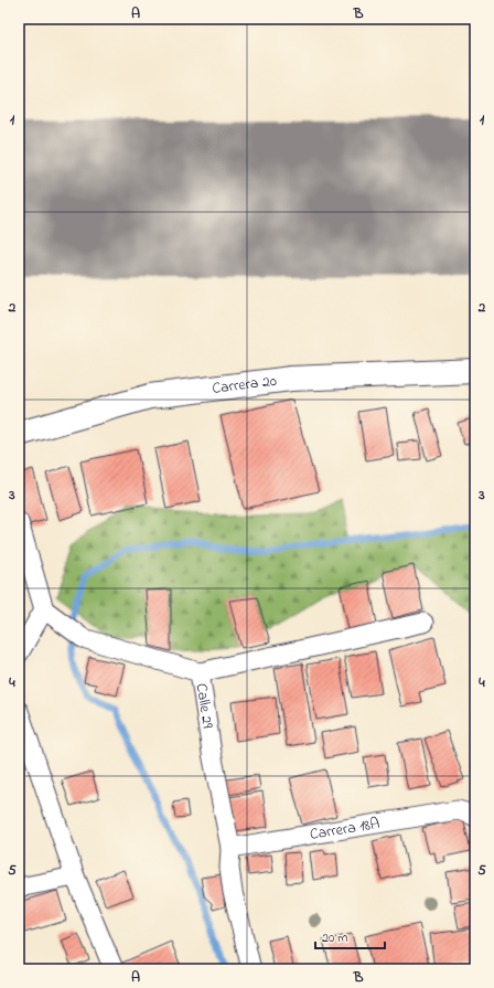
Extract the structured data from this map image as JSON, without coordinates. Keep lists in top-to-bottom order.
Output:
{
  "streets": {
    "main road": ["Carrera 20"],
    "street": ["Calle 29", "Carrera 18A"]
  },
  "crossings": [
    ["Calle 29", "Carrera 18A"]
  ],
  "scale_bar": "20 m",
  "grid": {
    "columns": ["A", "B"],
    "rows": [
      "1",
      "2",
      "3",
      "4",
      "5"
    ]
  }
}
